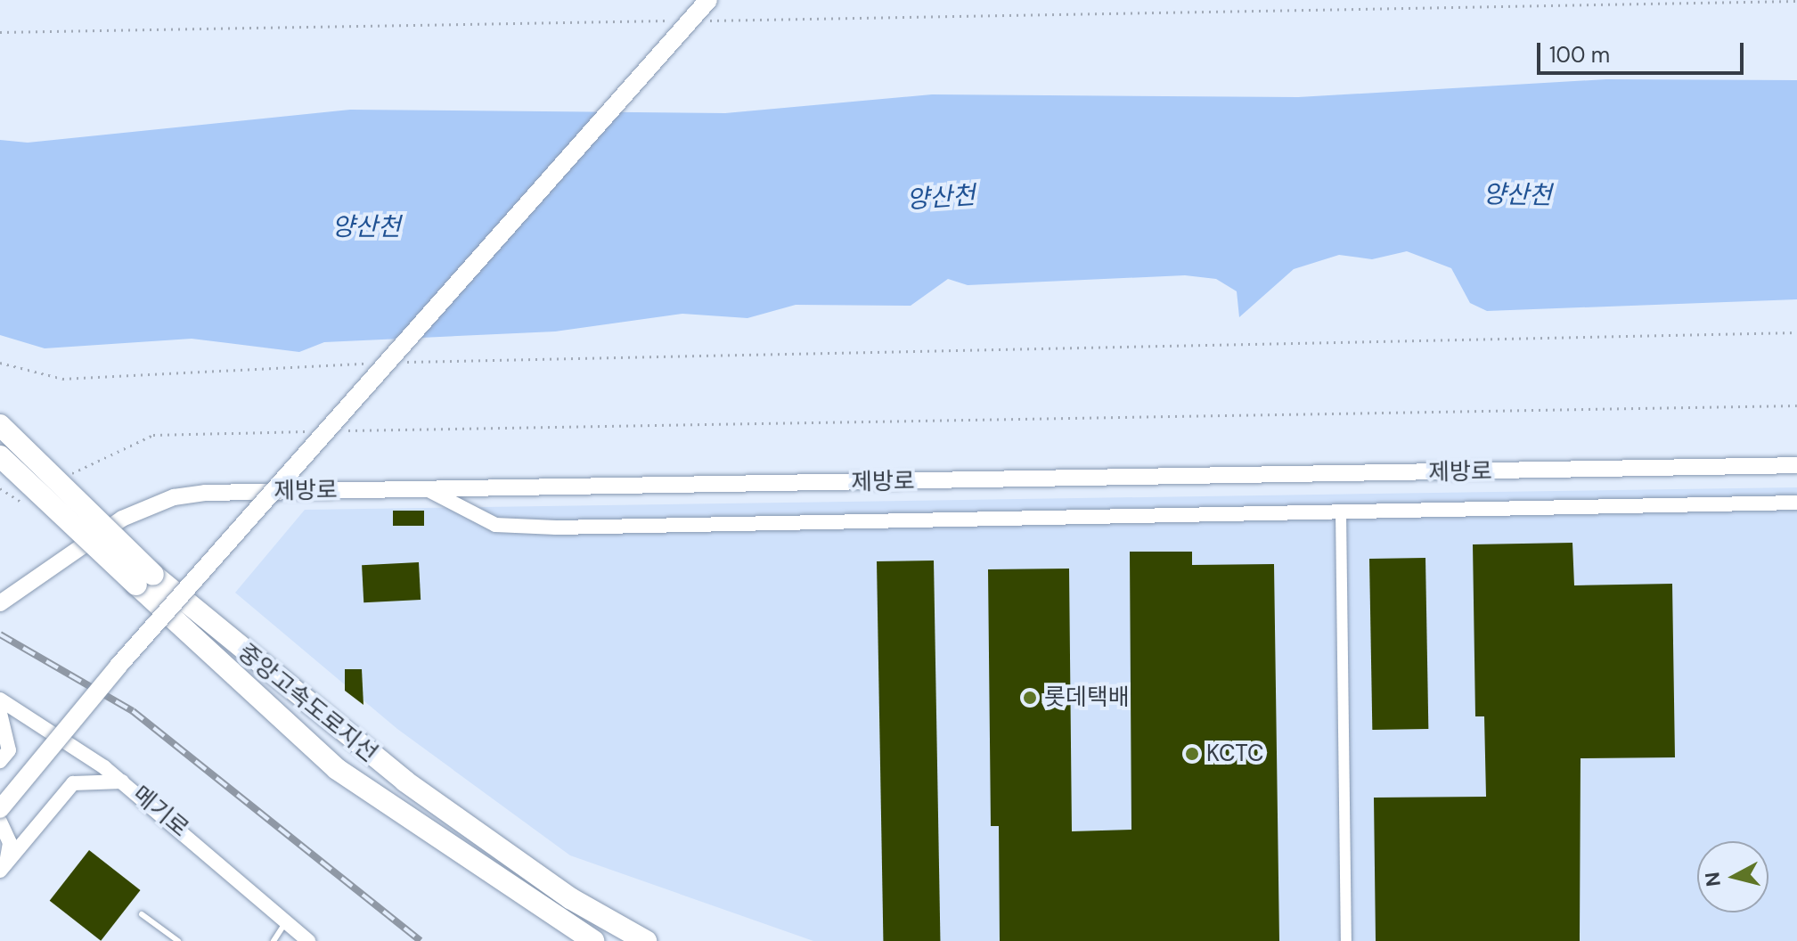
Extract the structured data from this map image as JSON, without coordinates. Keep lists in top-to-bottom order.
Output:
{
  "streets": {
    "highway": ["중앙고속도로지선"],
    "main road": ["제방로"],
    "street": ["메기로"]
  },
  "water": ["양산천"],
  "places": ["롯데택배", "KCTC"],
  "scale_bar": "100 m",
  "north": "left"
}
